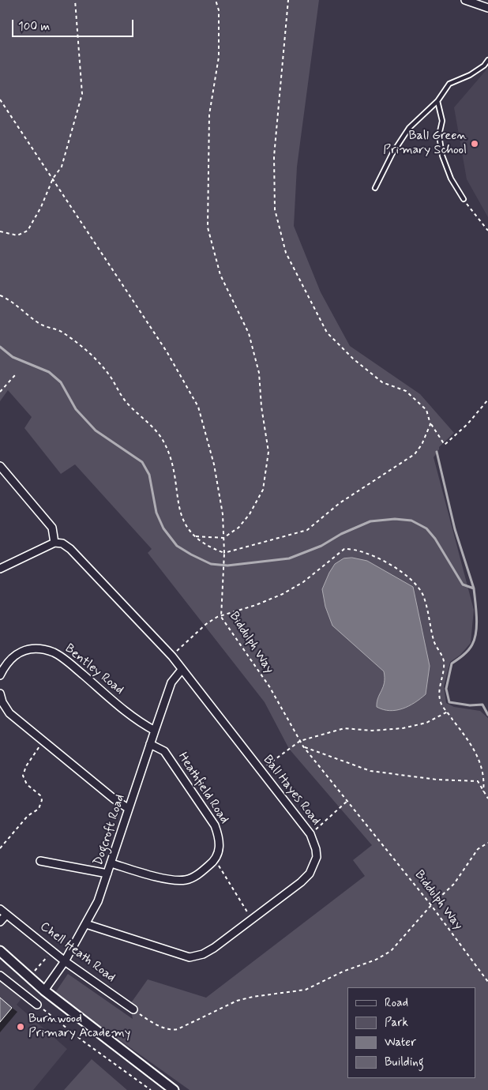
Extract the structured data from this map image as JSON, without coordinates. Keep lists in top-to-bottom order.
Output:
{
  "streets": {
    "street": [
      "Bentley Road",
      "Heathfield Road",
      "Ball Hayes Road",
      "Dogcroft Road",
      "Chell Heath Road"
    ],
    "path": ["Biddulph Way"]
  },
  "crossings": [
    ["Bentley Road", "Dogcroft Road"],
    ["Heathfield Road", "Dogcroft Road"],
    ["Ball Hayes Road", "Dogcroft Road"],
    ["Dogcroft Road", "Chell Heath Road"]
  ],
  "places": ["Ball Green Primary School", "Burnwood Primary Academy"],
  "legend": [
    "Road",
    "Park",
    "Water",
    "Building"
  ],
  "scale_bar": "100 m"
}
